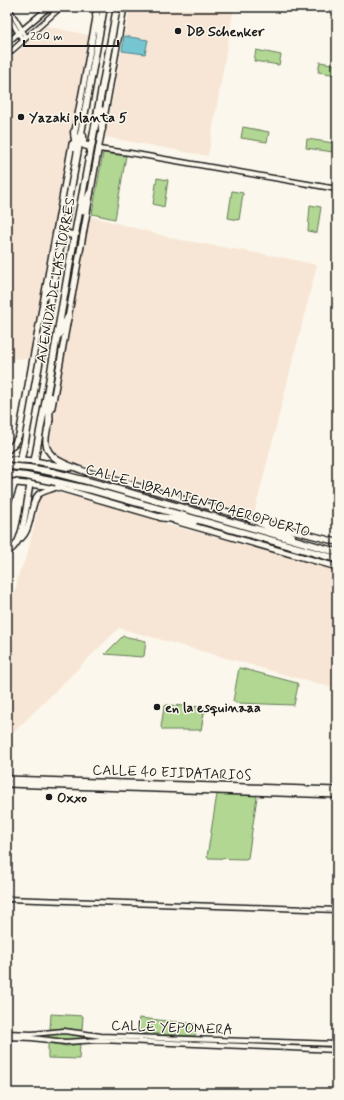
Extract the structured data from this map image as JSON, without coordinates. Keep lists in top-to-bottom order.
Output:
{
  "streets": {
    "highway": ["AVENIDA DE LAS TORRES", "CALLE LIBRAMIENTO AEROPUERTO"],
    "main road": ["CALLE 40 EJIDATARIOS"],
    "street": ["CALLE YEPOMERA"]
  },
  "places": [
    "DB Schenker",
    "Yazaki planta 5",
    "en la esquinaaa",
    "Oxxo"
  ],
  "scale_bar": "200 m"
}
